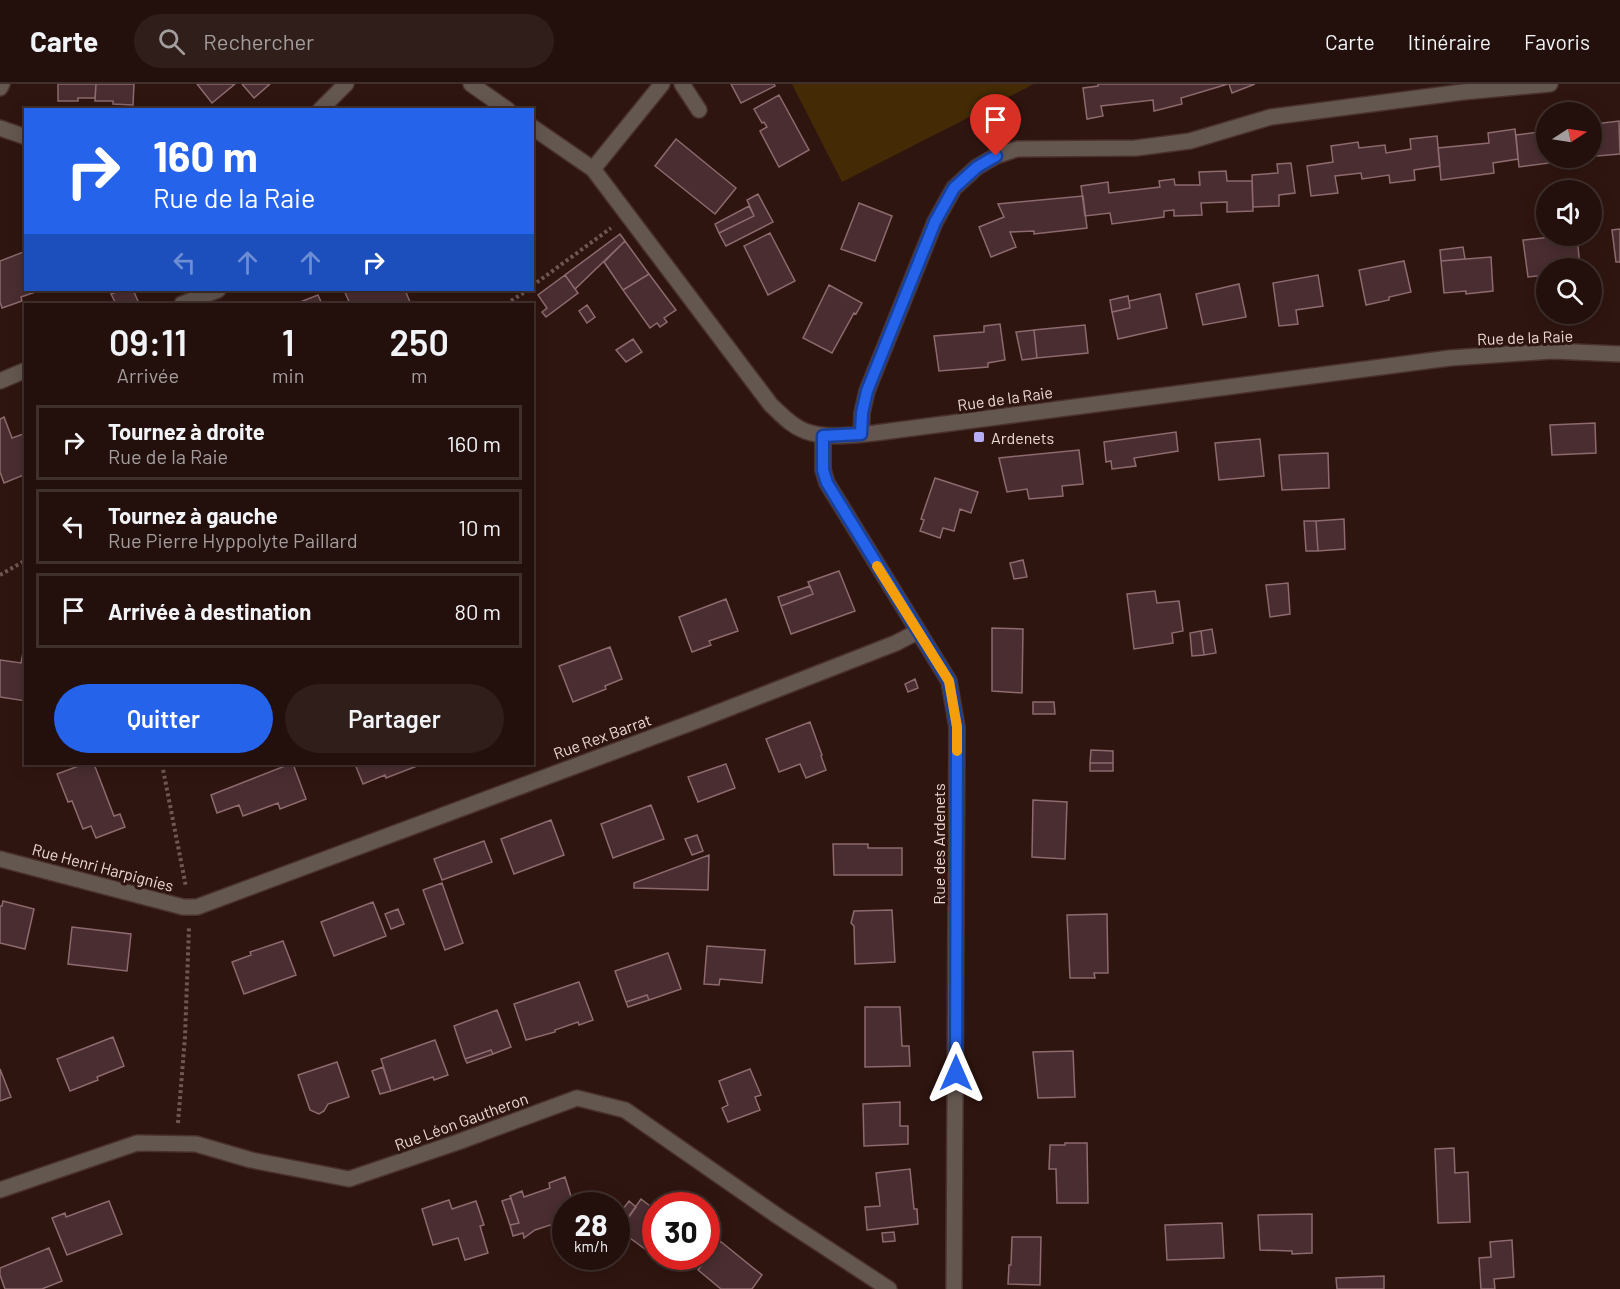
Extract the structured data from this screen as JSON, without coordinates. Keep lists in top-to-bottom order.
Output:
{
  "streets": {
    "street": [
      "Rue de la Raie",
      "Rue Rex Barrat",
      "Rue des Ardenets",
      "Rue Henri Harpignies",
      "Rue Léon Gautheron"
    ]
  },
  "crossings": [
    ["Rue de la Raie", "Rue des Ardenets"],
    ["Rue Rex Barrat", "Rue des Ardenets"],
    ["Rue Rex Barrat", "Rue Henri Harpignies"]
  ],
  "places": {
    "transit": ["Ardenets"]
  },
  "north": "right",
  "page": {
    "header": "Carte",
    "search": "Rechercher",
    "nav": ["Carte", "Itinéraire", "Favoris"],
    "turn": ["160 m", "Rue de la Raie"],
    "eta": [
      "09:11",
      "Arrivée",
      "1",
      "min",
      "250",
      "m"
    ],
    "list": [
      {
        "name": "Tournez à droite",
        "note": "Rue de la Raie",
        "value": "160 m"
      },
      {
        "name": "Tournez à gauche",
        "note": "Rue Pierre Hyppolyte Paillard",
        "value": "10 m"
      },
      {
        "name": "Arrivée à destination",
        "value": "80 m"
      }
    ],
    "buttons": ["Quitter", "Partager"],
    "speed": "28 km/h",
    "limit": "30"
  }
}
